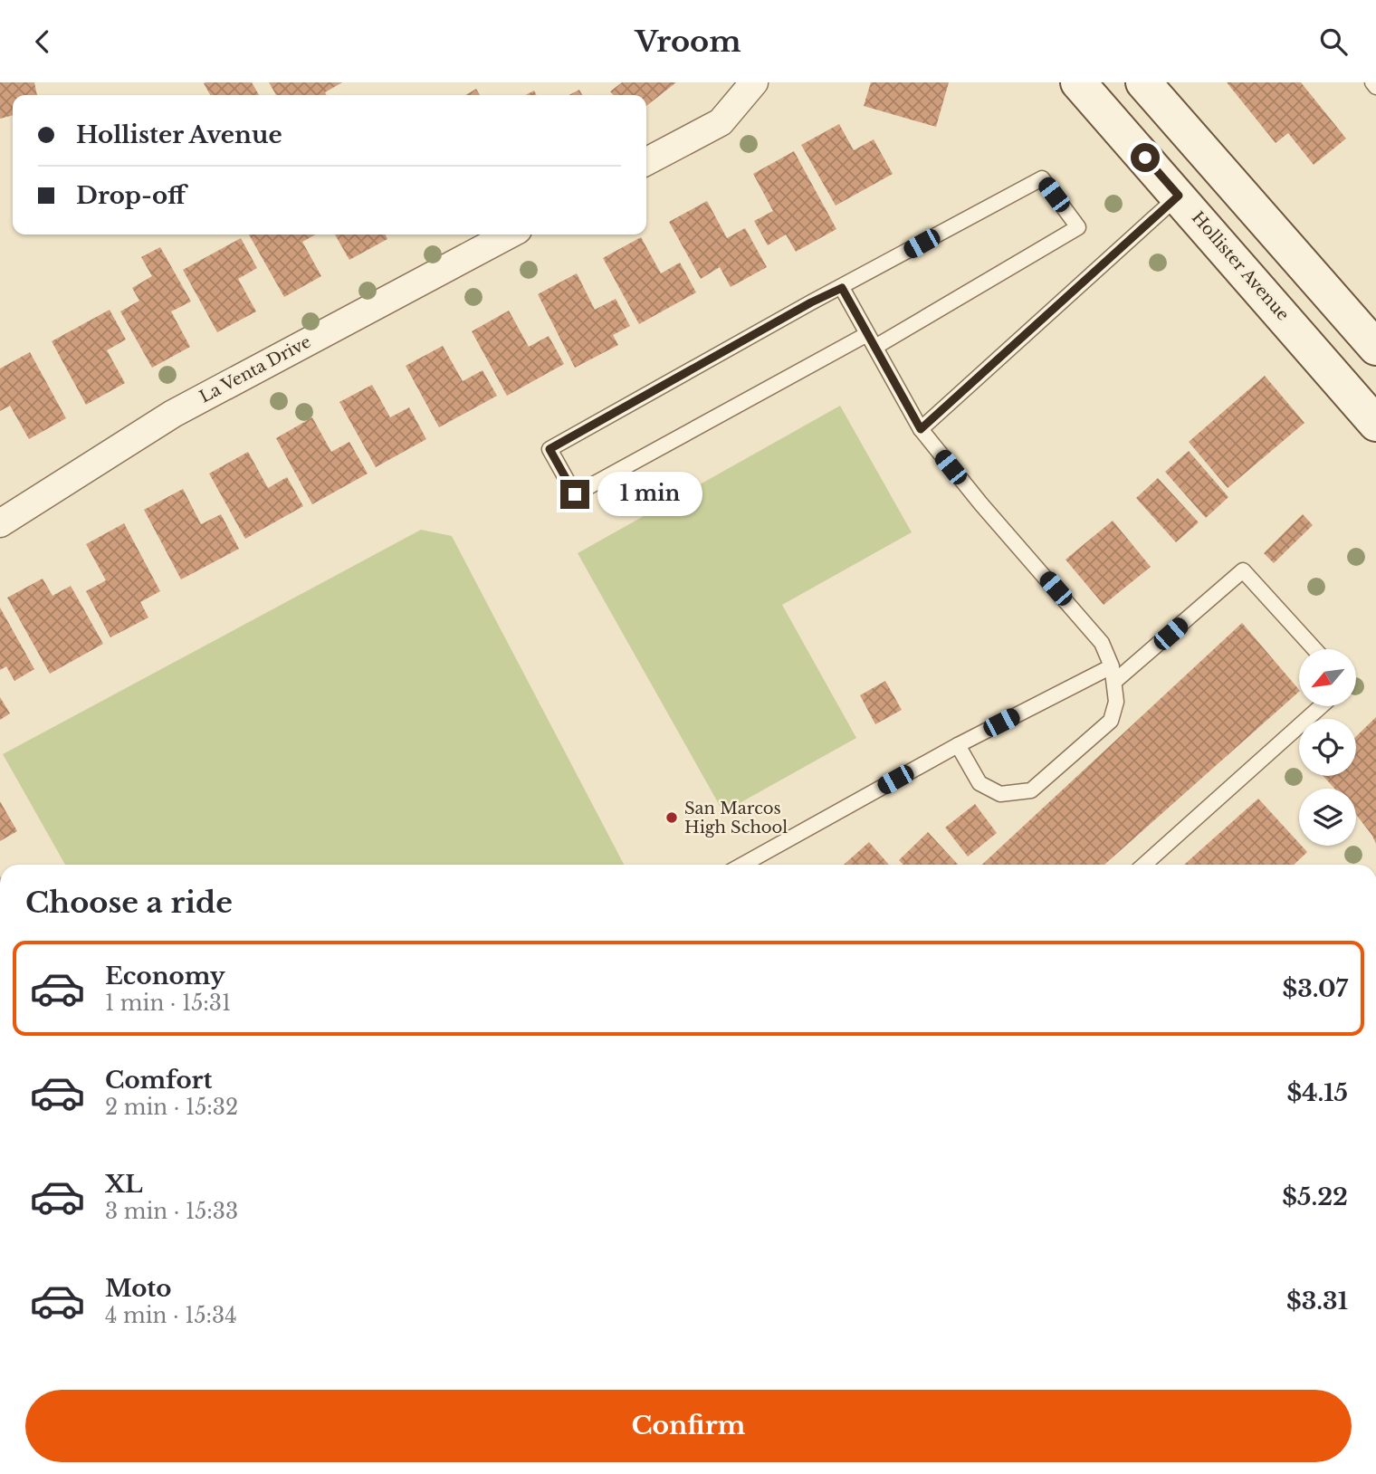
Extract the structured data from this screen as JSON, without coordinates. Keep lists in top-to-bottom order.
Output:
{
  "streets": {
    "main road": ["Hollister Avenue"],
    "street": ["La Venta Drive"]
  },
  "places": ["San Marcos High School"],
  "north": "bottom left",
  "page": {
    "header": "Vroom",
    "banner": ["Hollister Avenue", "Drop-off"],
    "bubble": "1 min",
    "heading": "Choose a ride",
    "list": [
      {
        "name": "Economy",
        "note": "1 min · 15:31",
        "value": "$3.07"
      },
      {
        "name": "Comfort",
        "note": "2 min · 15:32",
        "value": "$4.15"
      },
      {
        "name": "XL",
        "note": "3 min · 15:33",
        "value": "$5.22"
      },
      {
        "name": "Moto",
        "note": "4 min · 15:34",
        "value": "$3.31"
      }
    ],
    "buttons": "Confirm"
  }
}
